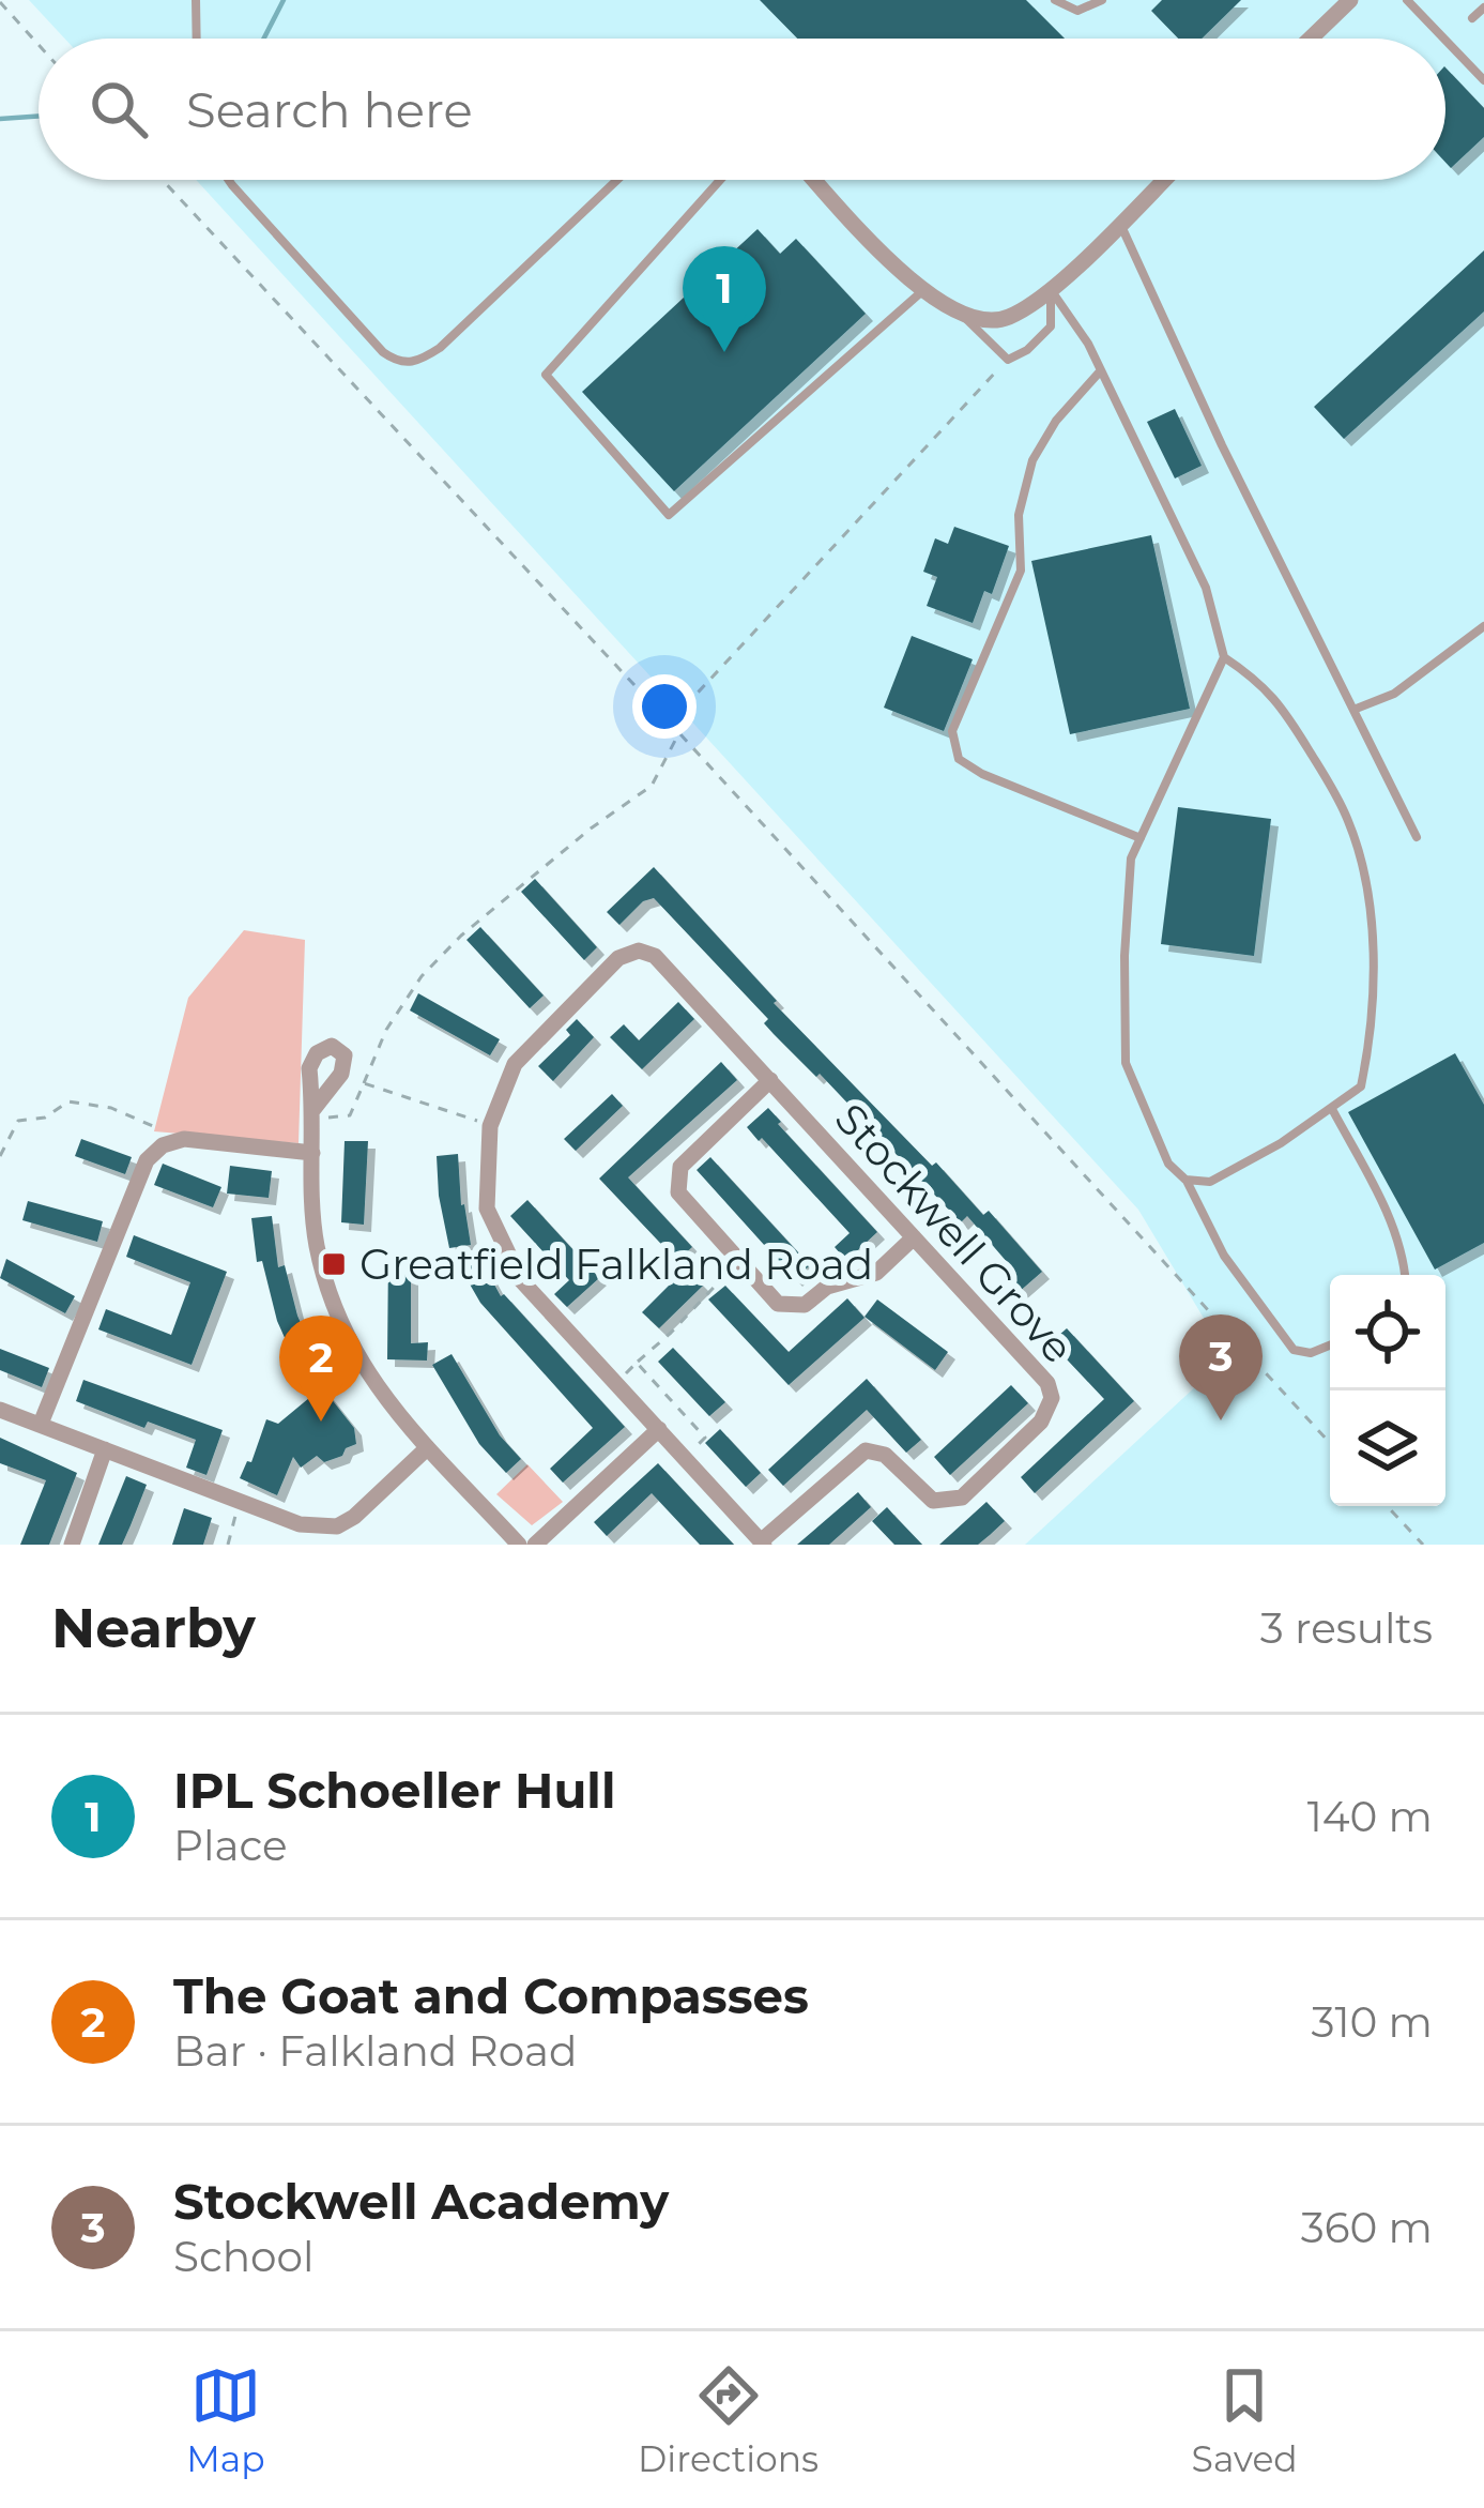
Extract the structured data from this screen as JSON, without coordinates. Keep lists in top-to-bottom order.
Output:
{
  "streets": {
    "street": ["Stockwell Grove"]
  },
  "places": {
    "transit": ["Greatfield Falkland Road"]
  },
  "page": {
    "search": "Search here",
    "pins": ["1", "3", "2"],
    "heading": ["Nearby", "3 results"],
    "list": [
      {
        "mark": "1",
        "name": "IPL Schoeller Hull",
        "note": "Place",
        "value": "140 m"
      },
      {
        "mark": "2",
        "name": "The Goat and Compasses",
        "note": "Bar · Falkland Road",
        "value": "310 m"
      },
      {
        "mark": "3",
        "name": "Stockwell Academy",
        "note": "School",
        "value": "360 m"
      }
    ],
    "nav": ["Map", "Directions", "Saved"]
  }
}
